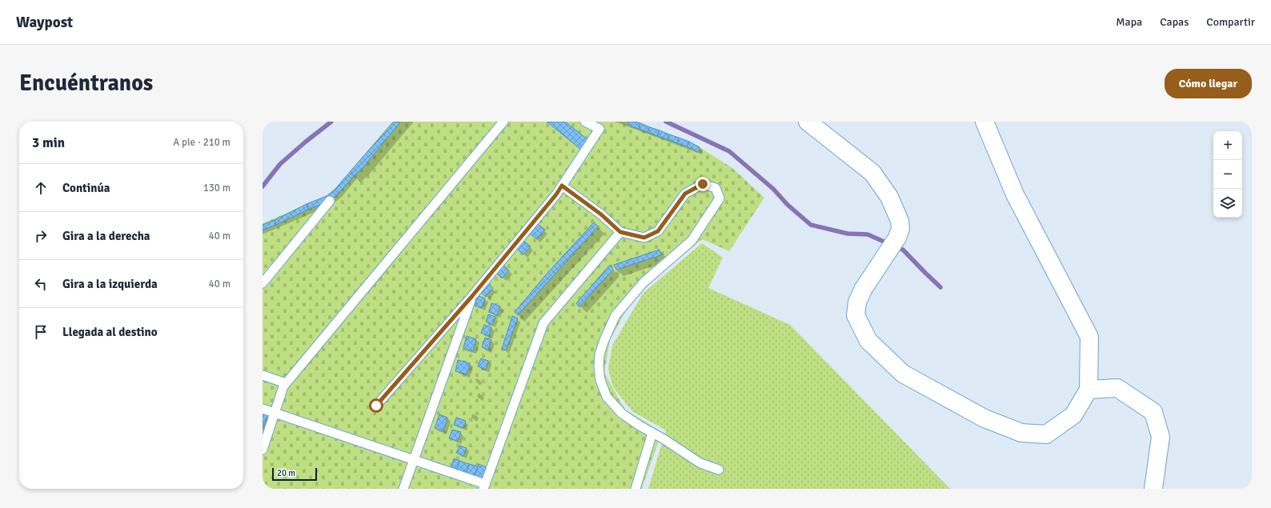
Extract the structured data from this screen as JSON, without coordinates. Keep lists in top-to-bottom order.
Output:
{
  "scale_bar": "20 m",
  "page": {
    "header": "Waypost",
    "nav": ["Mapa", "Capas", "Compartir"],
    "buttons": "Cómo llegar",
    "title": "Encuéntranos",
    "heading": ["3 min", "A pie · 210 m"],
    "map_buttons": ["+", "−"],
    "list": [
      ["Continúa", "130 m"],
      ["Gira a la derecha", "40 m"],
      ["Gira a la izquierda", "40 m"],
      "Llegada al destino"
    ],
    "scale": "20 m"
  }
}
